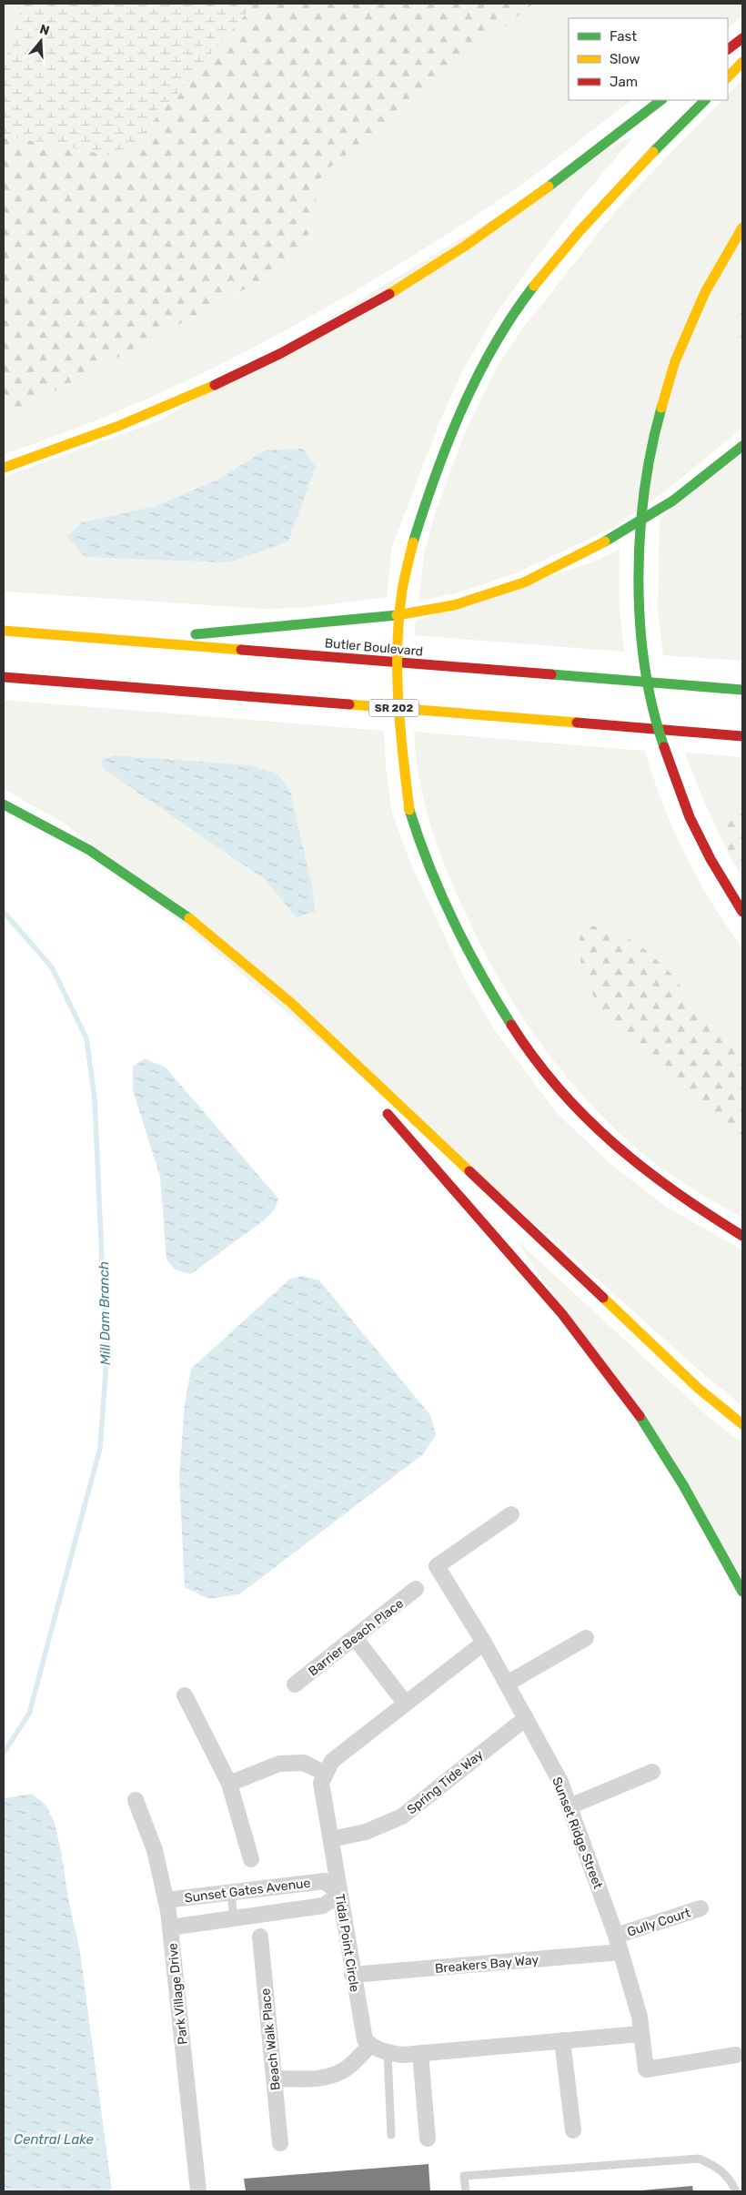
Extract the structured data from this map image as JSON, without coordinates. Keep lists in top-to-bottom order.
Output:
{
  "streets": {
    "highway": ["Butler Boulevard", "SR 202"],
    "street": [
      "Barrier Beach Place",
      "Spring Tide Way",
      "Sunset Ridge Street",
      "Sunset Gates Avenue",
      "Gully Court",
      "Tidal Point Circle",
      "Breakers Bay Way",
      "Park Village Drive",
      "Beach Walk Place"
    ]
  },
  "crossings": [
    ["Spring Tide Way", "Sunset Ridge Street"],
    ["Spring Tide Way", "Tidal Point Circle"],
    ["Sunset Ridge Street", "Gully Court"],
    ["Sunset Ridge Street", "Tidal Point Circle"],
    ["Sunset Ridge Street", "Breakers Bay Way"],
    ["Sunset Gates Avenue", "Tidal Point Circle"],
    ["Sunset Gates Avenue", "Park Village Drive"],
    ["Tidal Point Circle", "Breakers Bay Way"]
  ],
  "water": ["Mill Dam Branch", "Central Lake"],
  "legend": ["Fast", "Slow", "Jam"],
  "north": "top"
}
